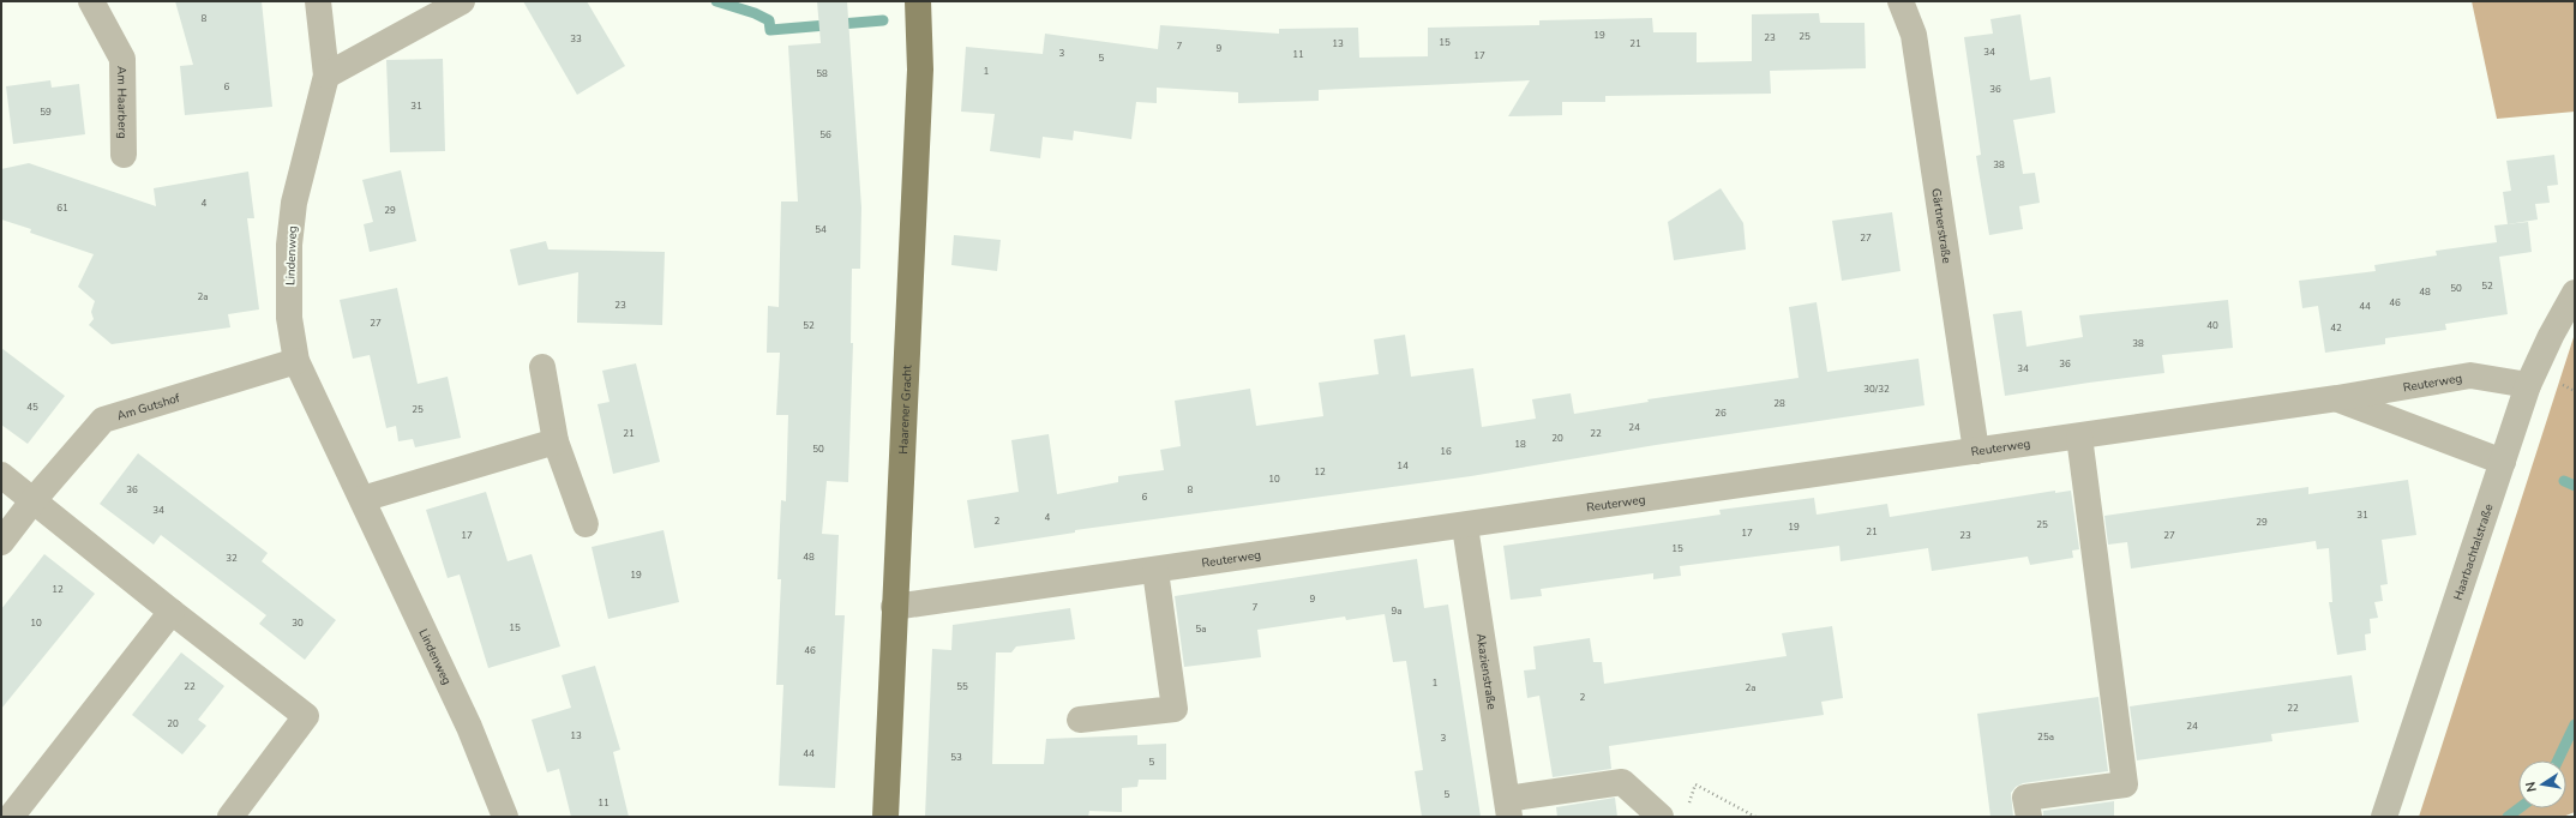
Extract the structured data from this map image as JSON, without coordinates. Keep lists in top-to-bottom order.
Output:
{
  "streets": {
    "main road": ["Haarener Gracht"],
    "street": [
      "Am Haarberg",
      "Gärtnerstraße",
      "Lindenweg",
      "Reuterweg",
      "Am Gutshof",
      "Haarbachtalstraße",
      "Akazienstraße"
    ]
  },
  "crossings": [
    ["Gärtnerstraße", "Reuterweg"],
    ["Lindenweg", "Am Gutshof"],
    ["Reuterweg", "Haarener Gracht"],
    ["Reuterweg", "Haarbachtalstraße"],
    ["Reuterweg", "Akazienstraße"]
  ],
  "house_numbers": [
    "8",
    "19",
    "25",
    "23",
    "33",
    "15",
    "13",
    "21",
    "7",
    "9",
    "34",
    "3",
    "11",
    "17",
    "5",
    "1",
    "58",
    "6",
    "36",
    "31",
    "59",
    "56",
    "38",
    "4",
    "61",
    "29",
    "54",
    "27",
    "52",
    "50",
    "48",
    "2a",
    "46",
    "23",
    "44",
    "27",
    "52",
    "40",
    "42",
    "38",
    "36",
    "34",
    "30/32",
    "28",
    "45",
    "25",
    "26",
    "24",
    "21",
    "22",
    "20",
    "18",
    "50",
    "16",
    "14",
    "12",
    "10",
    "36",
    "8",
    "6",
    "34",
    "31",
    "4",
    "2",
    "29",
    "25",
    "19",
    "21",
    "17",
    "17",
    "23",
    "27",
    "15",
    "48",
    "32",
    "19",
    "12",
    "9",
    "7",
    "9a",
    "10",
    "30",
    "15",
    "5a",
    "46",
    "1",
    "22",
    "55",
    "2a",
    "2",
    "22",
    "20",
    "24",
    "13",
    "25a",
    "3",
    "44",
    "53",
    "5",
    "5",
    "11"
  ],
  "north": "left"
}
